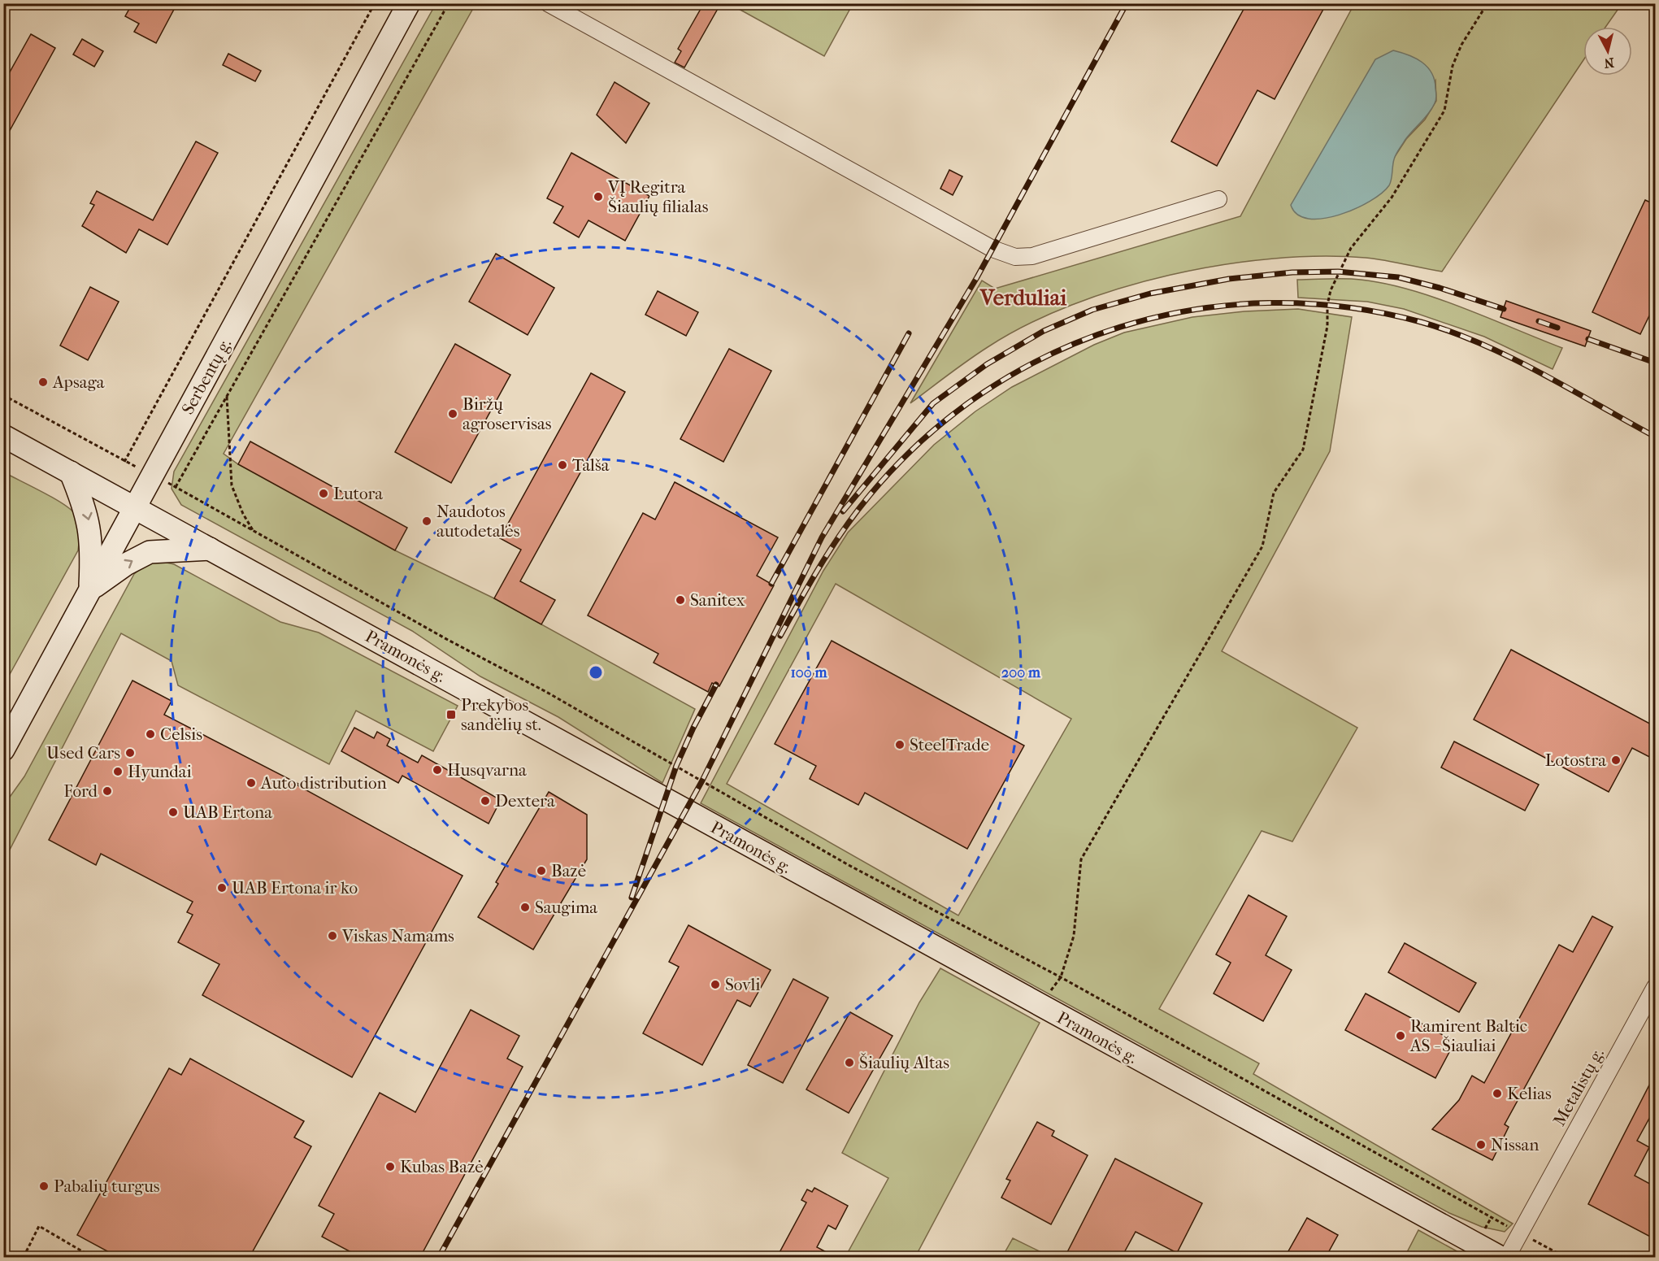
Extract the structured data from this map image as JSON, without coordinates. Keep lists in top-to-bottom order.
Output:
{
  "streets": {
    "main road": ["Serbentų g.", "Pramonės g."],
    "street": ["Metalistų g."]
  },
  "crossings": [
    ["Serbentų g.", "Pramonės g."]
  ],
  "districts": ["Verduliai"],
  "places": {
    "other": [
      "VĮ Regitra Šiaulių filialas",
      "Apsaga",
      "Biržų agroservisas",
      "Talša",
      "Lutora",
      "Naudotos autodetalės",
      "Sanitex",
      "Celsis",
      "SteelTrade",
      "Used Cars",
      "Lotostra",
      "Husqvarna",
      "Hyundai",
      "Auto distribution",
      "Ford",
      "Dextera",
      "UAB Ertona",
      "Bazė",
      "UAB Ertona ir ko",
      "Saugima",
      "Viskas Namams",
      "Sovli",
      "Ramirent Baltic AS - Šiauliai",
      "Šiaulių Altas",
      "Kelias",
      "Nissan",
      "Kubas Bazė",
      "Pabalių turgus"
    ],
    "transit": ["Prekybos sandėlių st."]
  },
  "north": "bottom",
  "rings": ["100 m", "200 m"]
}
